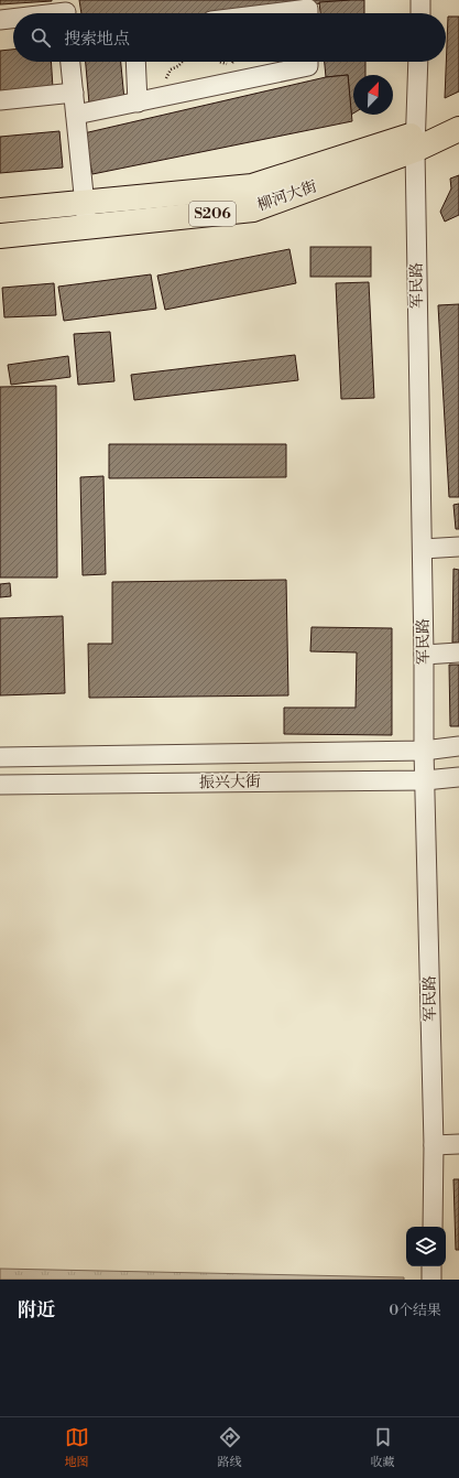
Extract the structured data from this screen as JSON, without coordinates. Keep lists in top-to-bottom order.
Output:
{
  "streets": {
    "main road": ["柳河大街", "S206"],
    "street": ["军民路", "振兴大街"]
  },
  "crossings": [
    ["柳河大街", "军民路"],
    ["军民路", "振兴大街"]
  ],
  "north": "top right",
  "page": {
    "search": "搜索地点",
    "heading": ["附近", "0个结果"],
    "nav": ["地图", "路线", "收藏"]
  }
}
